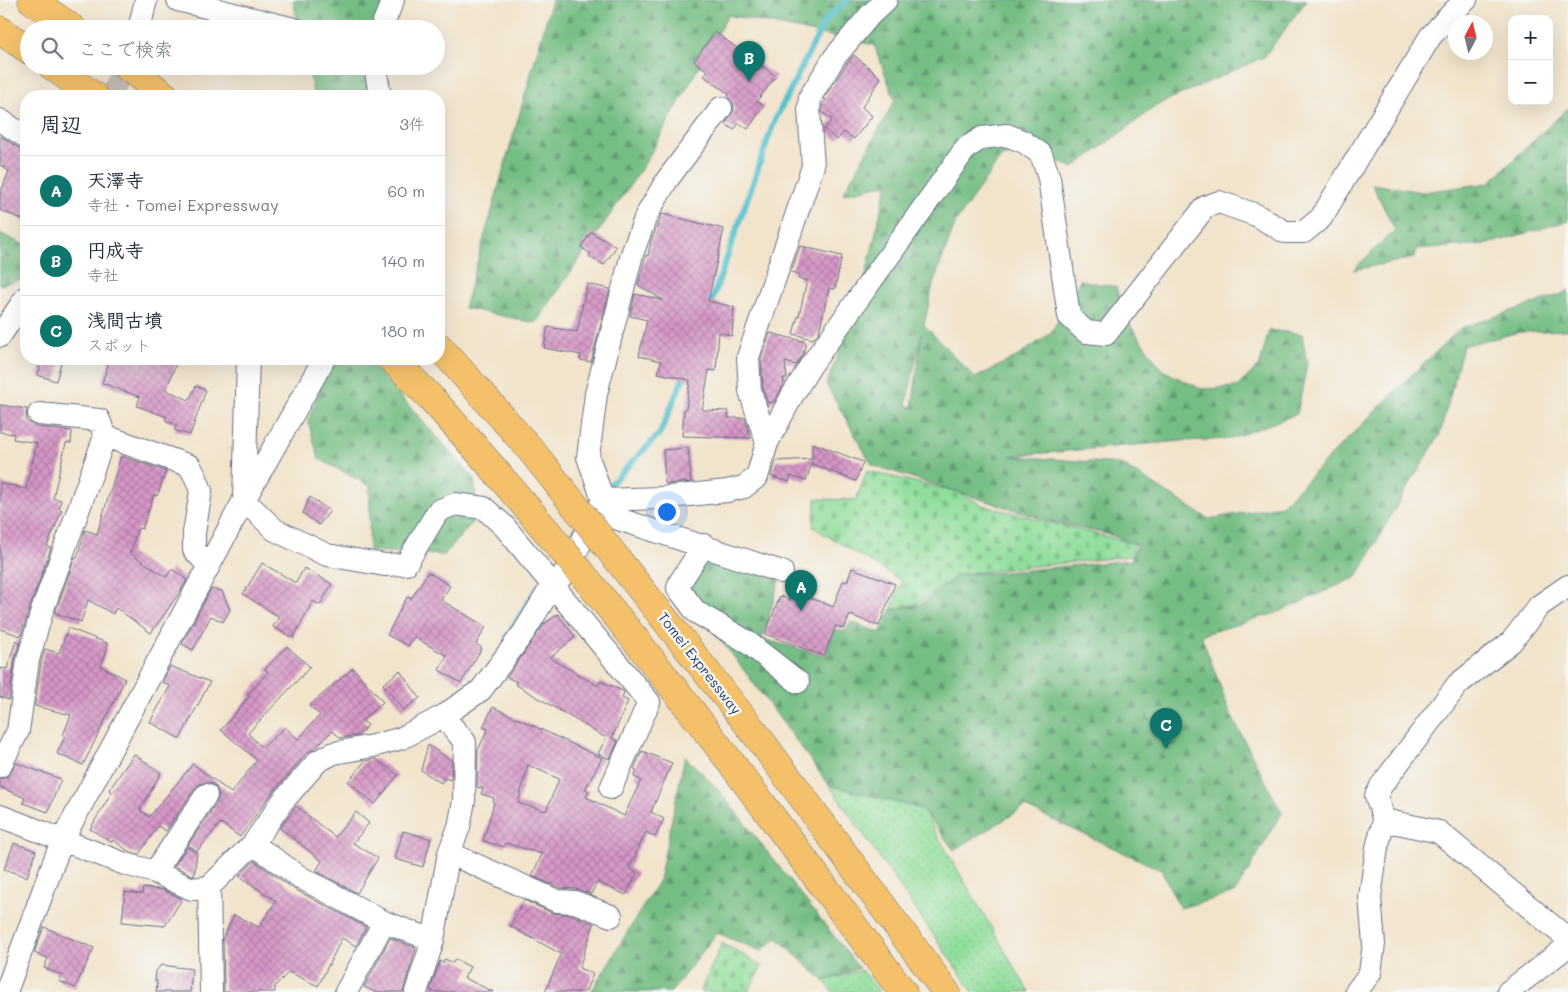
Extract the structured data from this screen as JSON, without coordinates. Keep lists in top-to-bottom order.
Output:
{
  "streets": {
    "highway": ["Tomei Expressway"]
  },
  "north": "top",
  "page": {
    "map_buttons": ["+", "−"],
    "search": "ここで検索",
    "pins": ["B", "A", "C"],
    "heading": ["周辺", "3件"],
    "list": [
      {
        "mark": "A",
        "name": "天澤寺",
        "note": "寺社 · Tomei Expressway",
        "value": "60 m"
      },
      {
        "mark": "B",
        "name": "円成寺",
        "note": "寺社",
        "value": "140 m"
      },
      {
        "mark": "C",
        "name": "浅間古墳",
        "note": "スポット",
        "value": "180 m"
      }
    ]
  }
}
